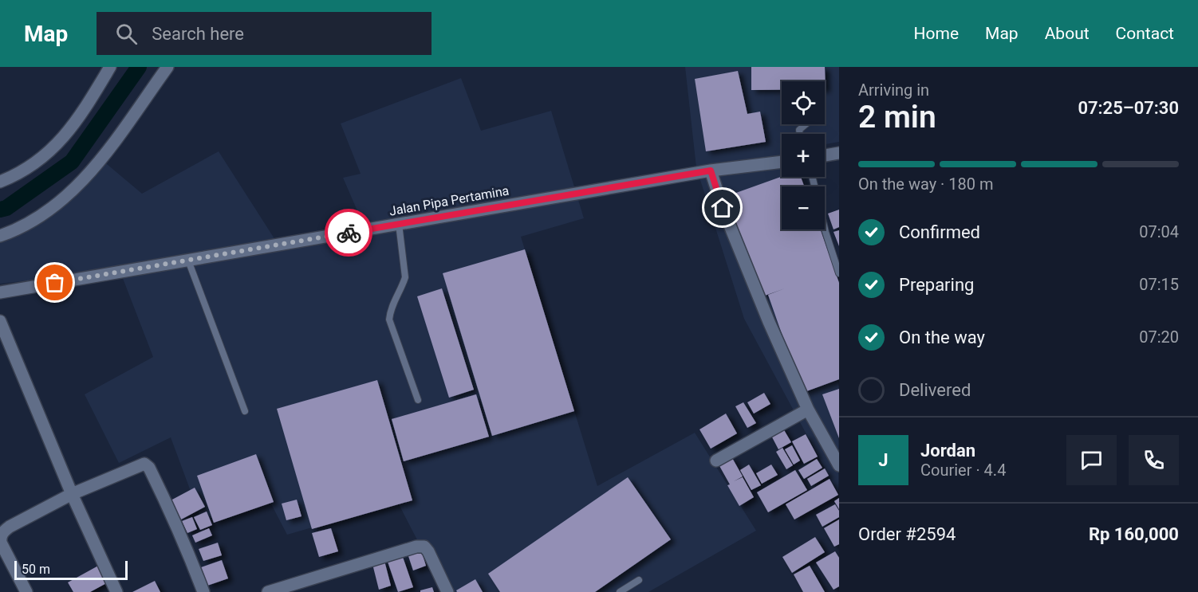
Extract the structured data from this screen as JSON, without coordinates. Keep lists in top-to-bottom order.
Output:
{
  "streets": {
    "street": ["Jalan Pipa Pertamina"]
  },
  "scale_bar": "50 m",
  "page": {
    "header": "Map",
    "search": "Search here",
    "nav": [
      "Home",
      "Map",
      "About",
      "Contact"
    ],
    "heading": ["2 min", "Arriving in", "07:25–07:30"],
    "panel": [
      "Jordan",
      "Courier · 4.4",
      "Order #2594",
      "Rp 160,000"
    ],
    "map_buttons": ["+", "−"],
    "bar": "On the way · 180 m",
    "list": [
      ["Confirmed", "07:04"],
      ["Preparing", "07:15"],
      ["On the way", "07:20"],
      "Delivered"
    ],
    "round": "J",
    "scale": "50 m"
  }
}
